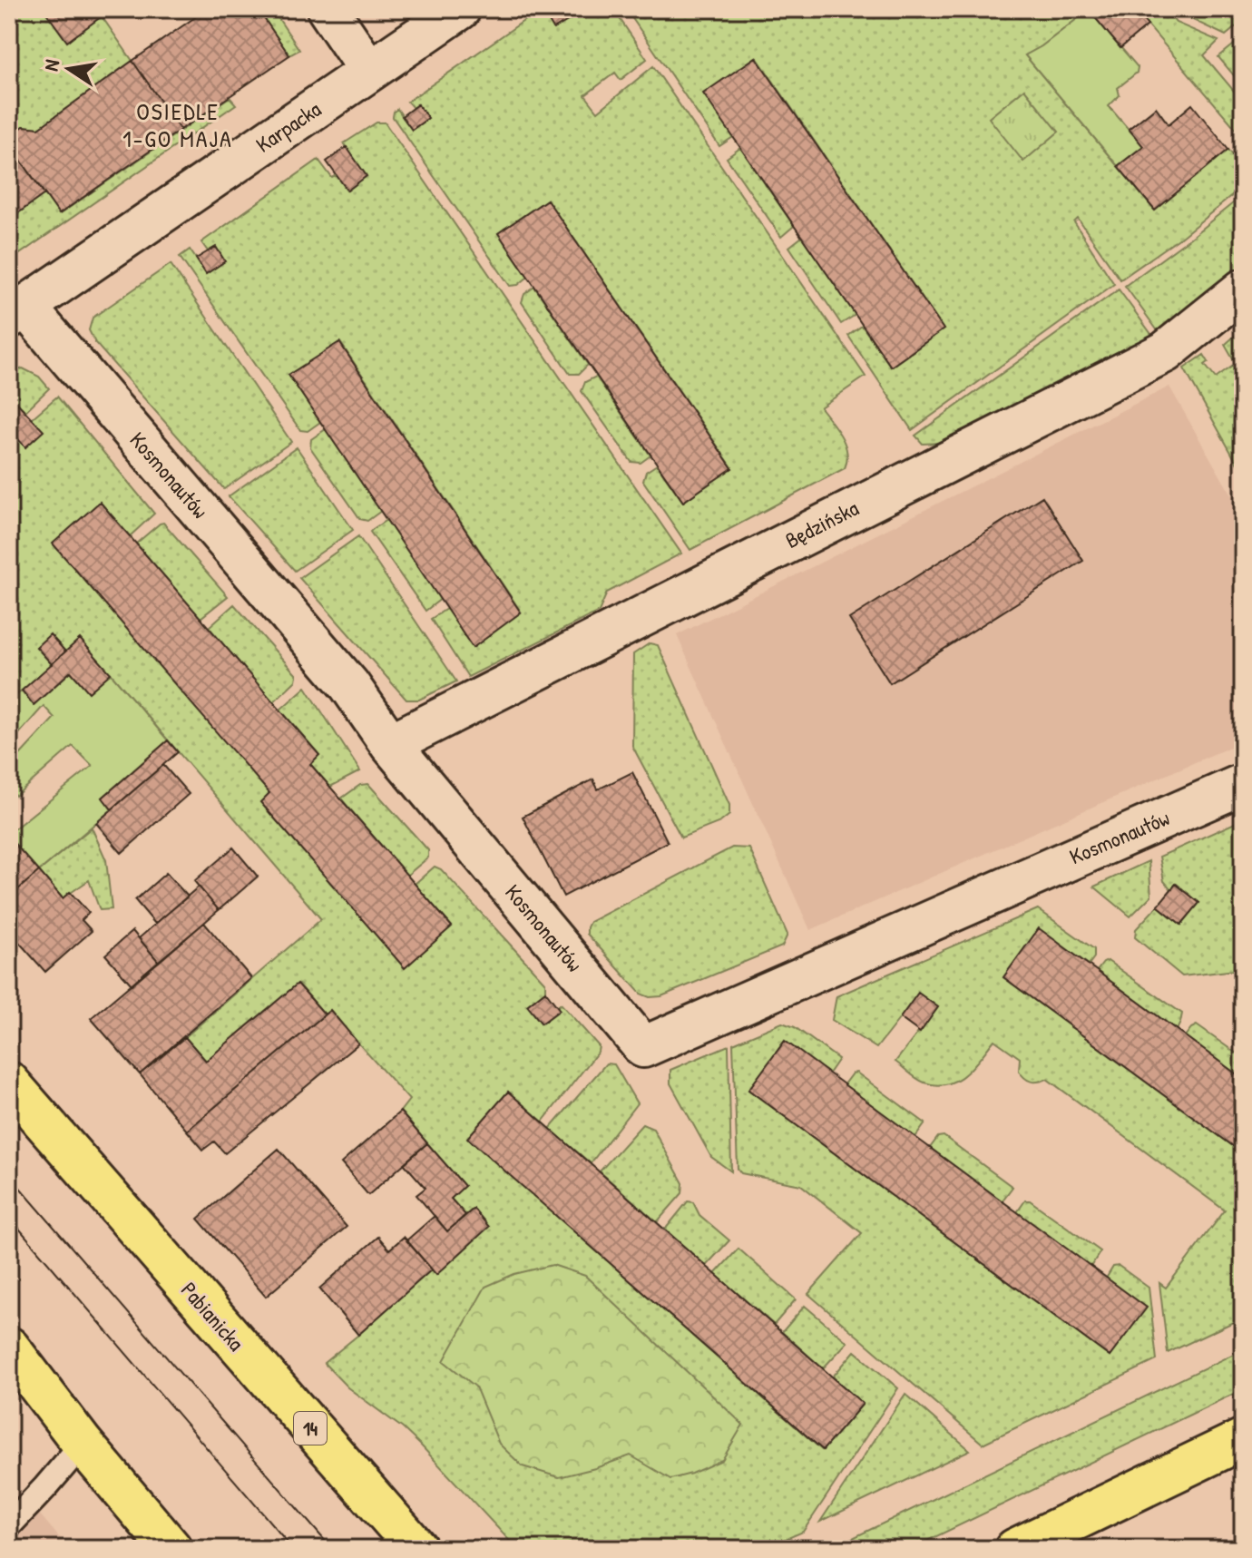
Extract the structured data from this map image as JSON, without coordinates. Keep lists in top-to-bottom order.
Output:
{
  "streets": {
    "main road": ["Pabianicka", "14"],
    "street": ["Karpacka", "Kosmonautów", "Będzińska"]
  },
  "crossings": [
    ["Karpacka", "Kosmonautów"],
    ["Kosmonautów", "Będzińska"]
  ],
  "districts": ["OSIEDLE 1-GO MAJA"],
  "north": "left"
}
